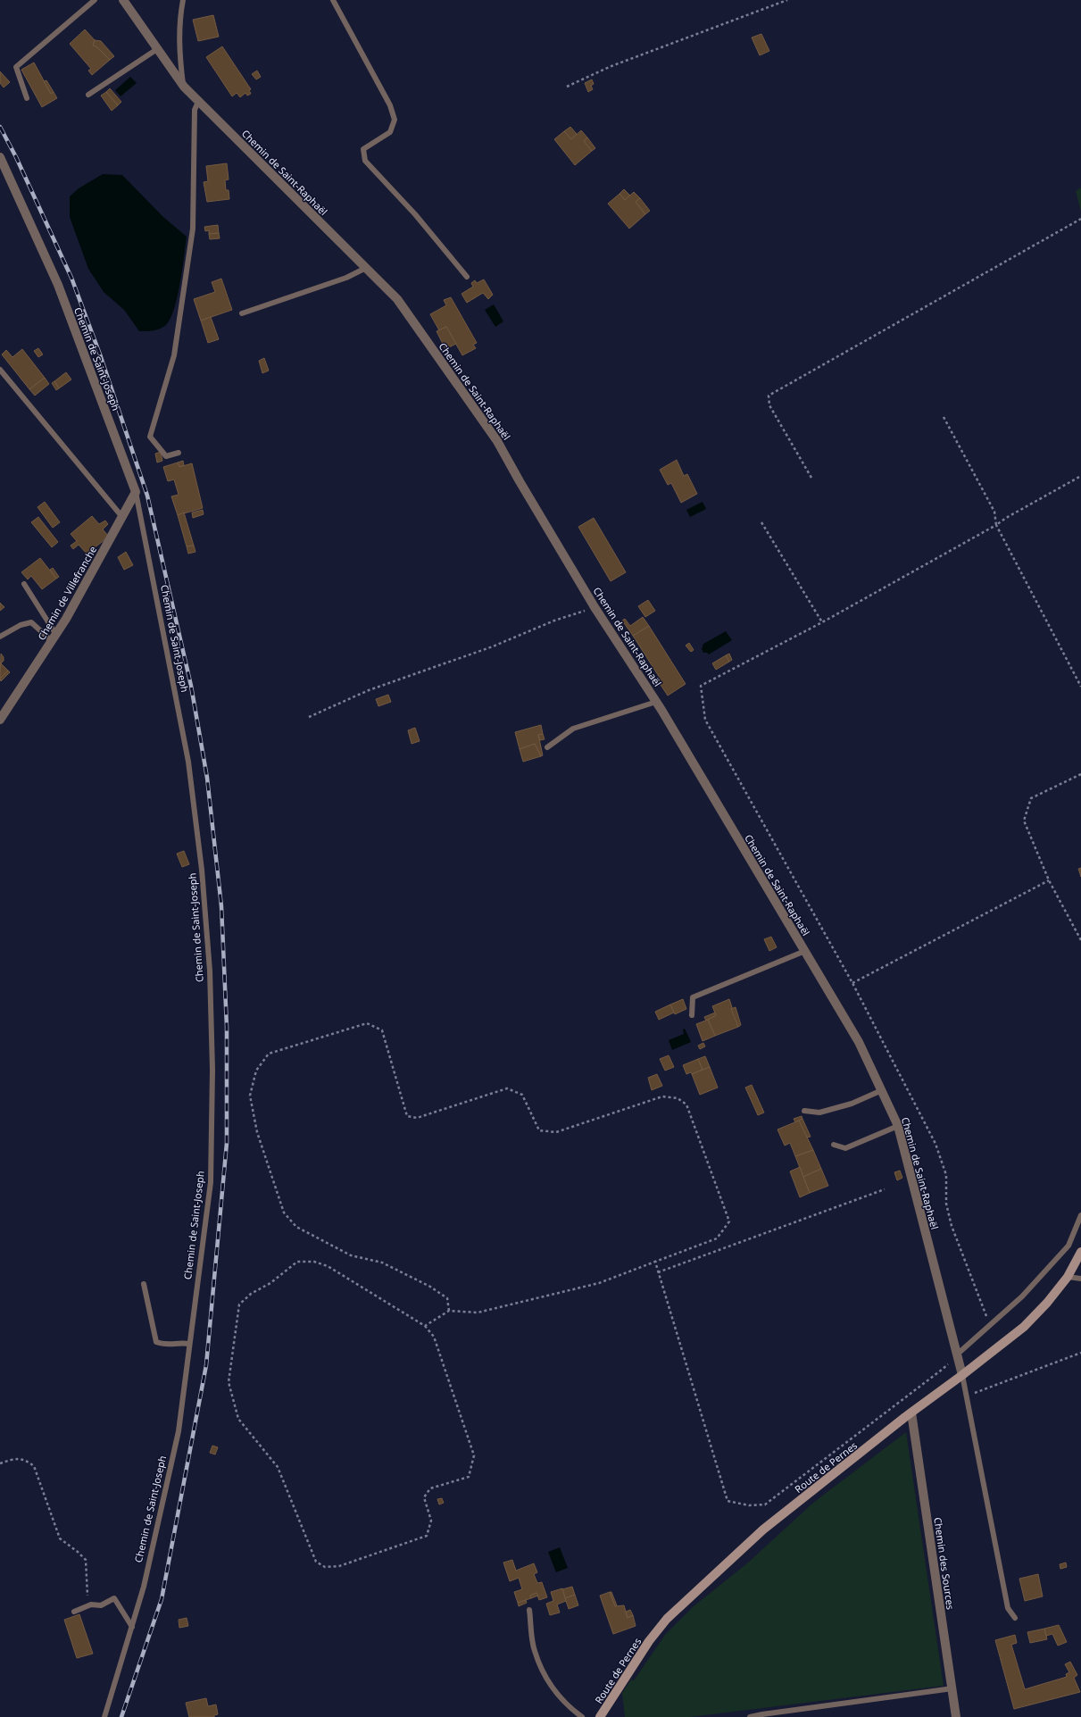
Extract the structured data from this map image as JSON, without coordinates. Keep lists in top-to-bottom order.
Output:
{
  "streets": {
    "street": [
      "Chemin de Saint-Raphaël",
      "Chemin de Saint-Joseph",
      "Chemin de Villefranche",
      "Route de Pernes",
      "Chemin des Sources"
    ]
  },
  "crossings": [
    ["Chemin de Saint-Raphaël", "Route de Pernes"],
    ["Chemin de Saint-Joseph", "Chemin de Villefranche"],
    ["Route de Pernes", "Chemin des Sources"]
  ]
}
